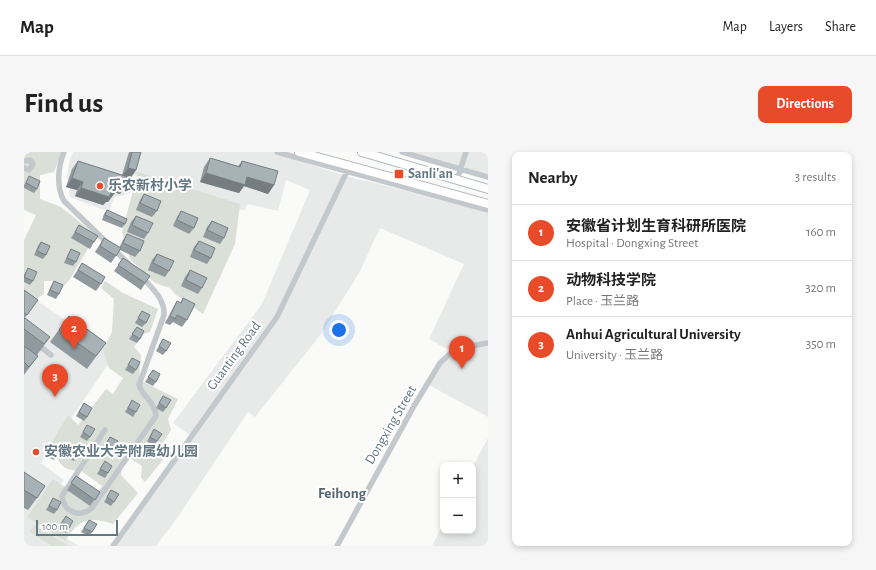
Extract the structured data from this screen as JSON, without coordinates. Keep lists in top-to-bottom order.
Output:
{
  "streets": {
    "street": ["Guanting Road", "Dongxing Street"]
  },
  "districts": ["Feihong"],
  "places": {
    "transit": ["Sanli'an"],
    "other": ["乐农新村小学", "安徽农业大学附属幼儿园"]
  },
  "scale_bar": "100 m",
  "page": {
    "header": "Map",
    "nav": ["Map", "Layers", "Share"],
    "buttons": "Directions",
    "title": "Find us",
    "heading": ["Nearby", "3 results"],
    "list": [
      {
        "mark": "1",
        "name": "安徽省计划生育科研所医院",
        "note": "Hospital · Dongxing Street",
        "value": "160 m"
      },
      {
        "mark": "2",
        "name": "动物科技学院",
        "note": "Place · 玉兰路",
        "value": "320 m"
      },
      {
        "mark": "3",
        "name": "Anhui Agricultural University",
        "note": "University · 玉兰路",
        "value": "350 m"
      }
    ],
    "pins": ["2", "1", "3"],
    "map_buttons": ["+", "−"],
    "scale": "100 m"
  }
}
